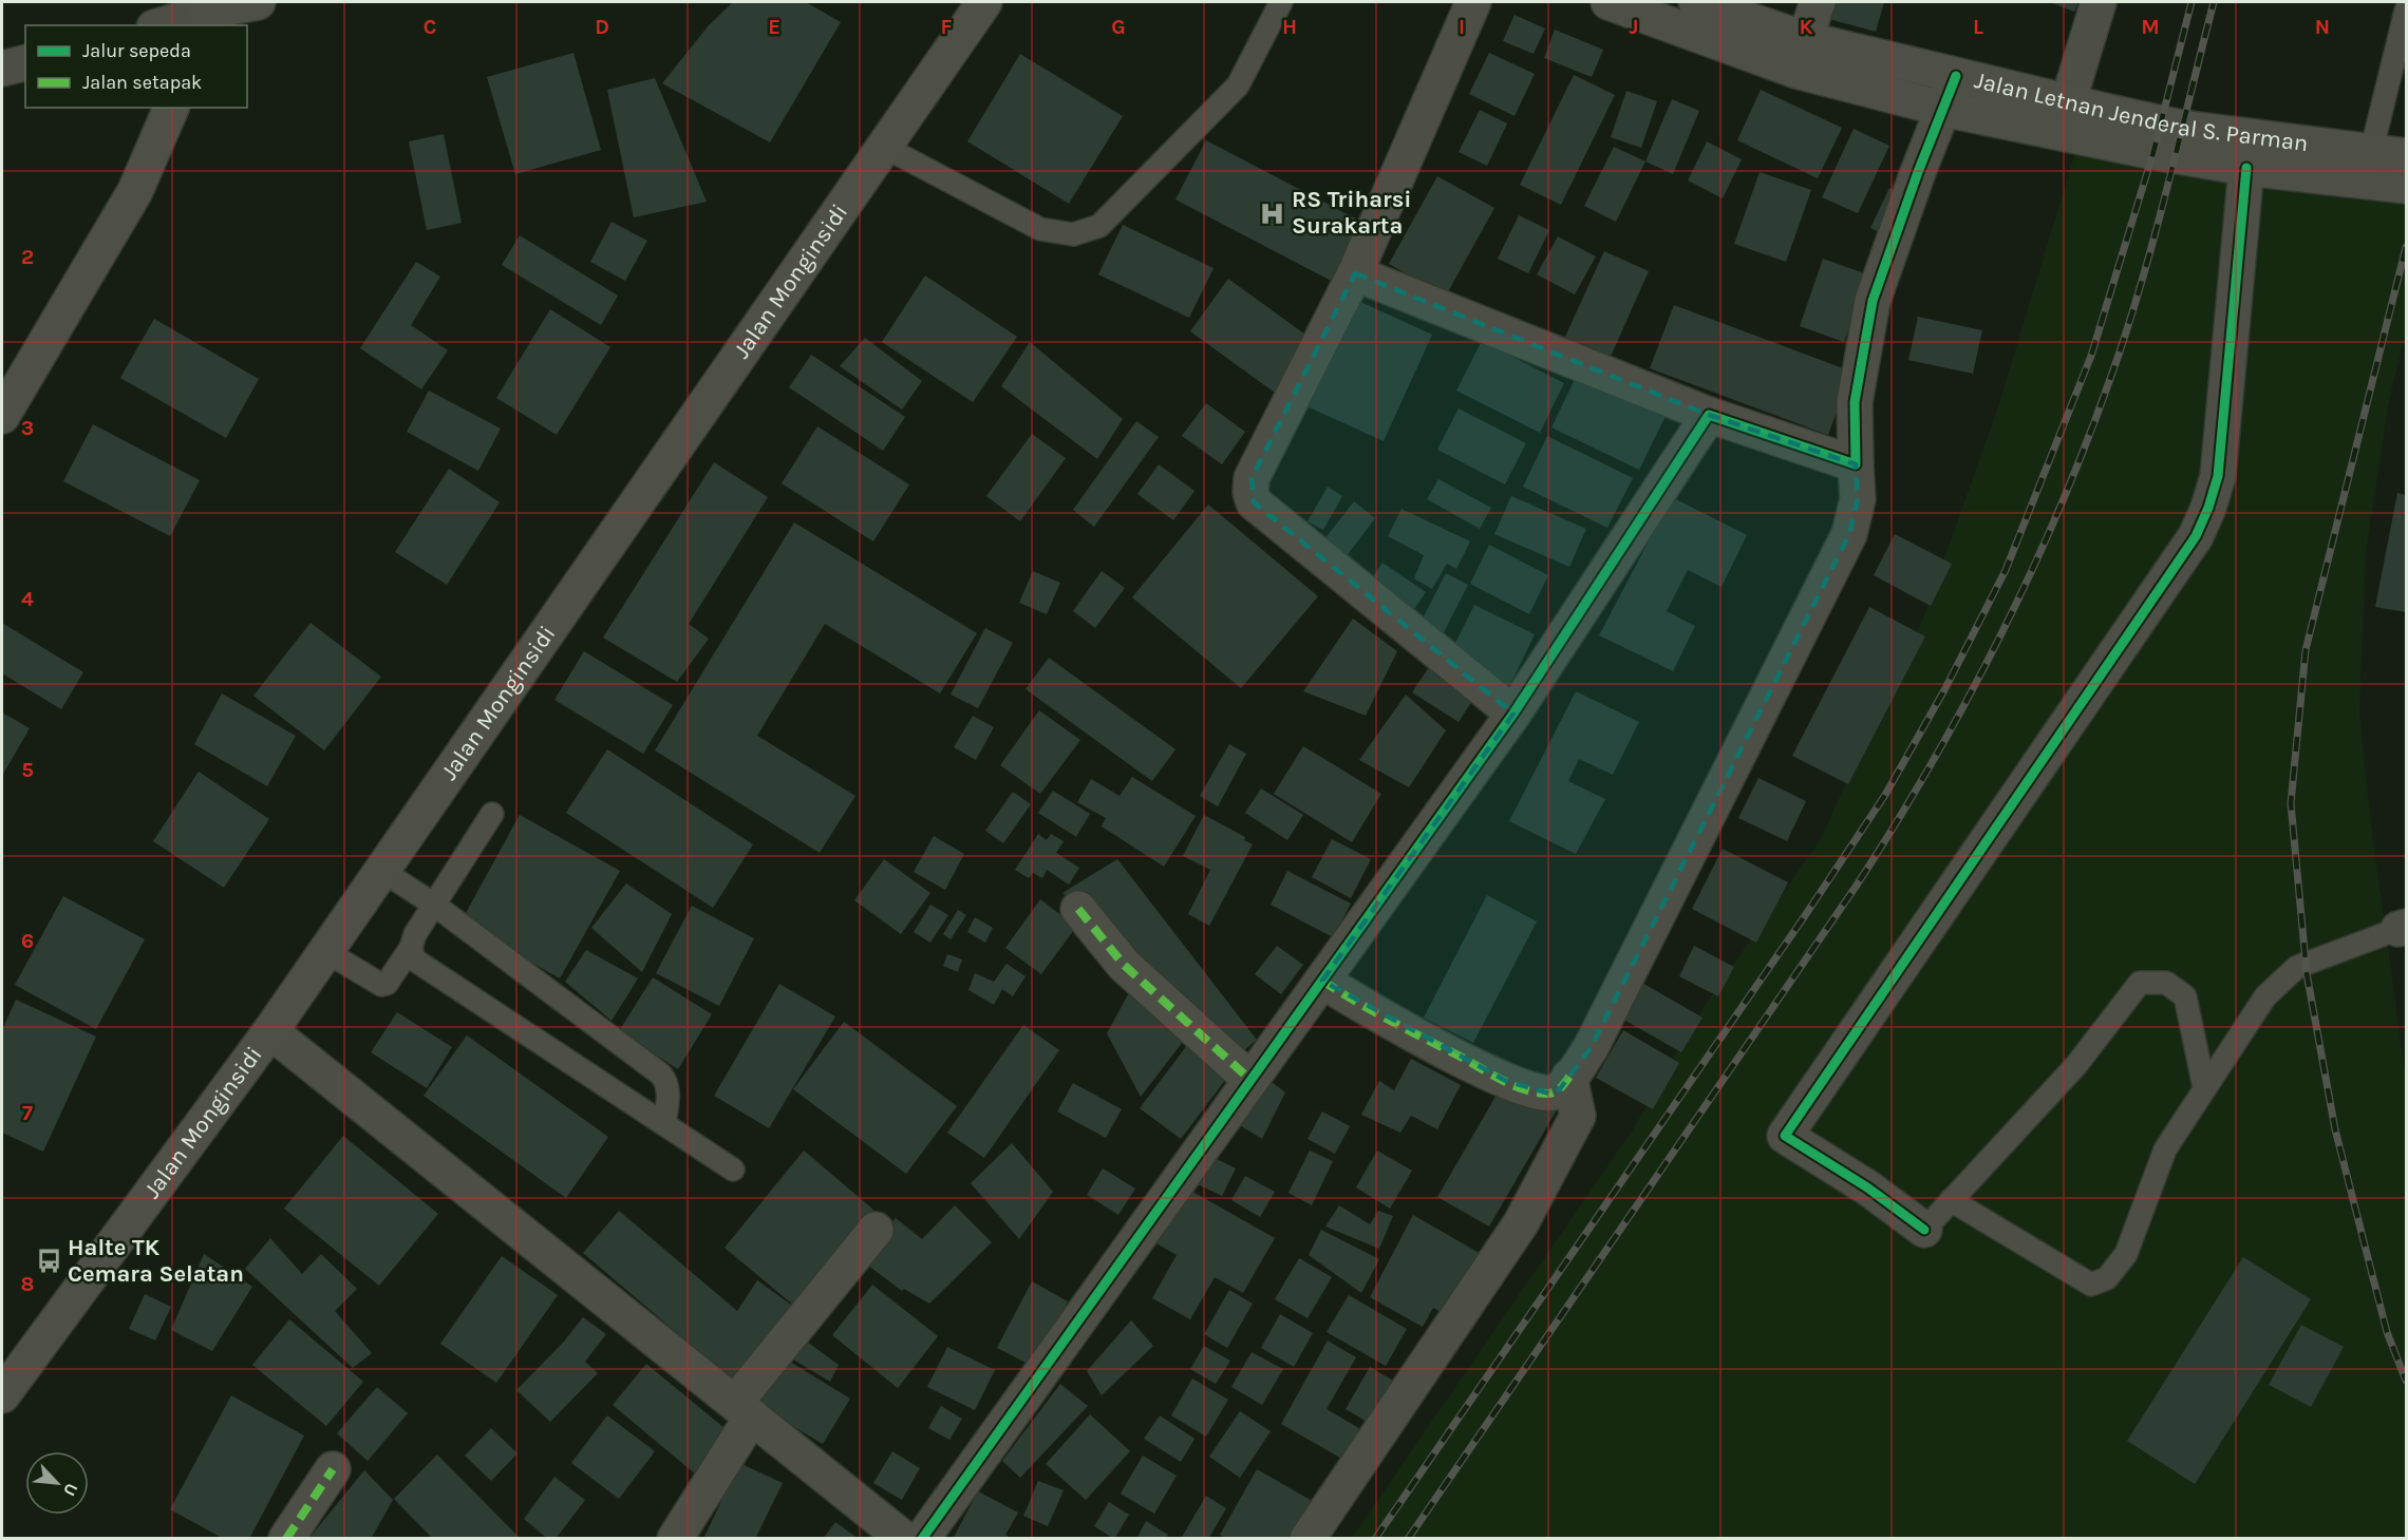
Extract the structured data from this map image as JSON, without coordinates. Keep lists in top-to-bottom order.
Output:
{
  "streets": {
    "main road": ["Jalan Letnan Jenderal S. Parman", "Jalan Monginsidi"]
  },
  "places": {
    "hospital": ["RS Triharsi Surakarta"],
    "bus stop": ["Halte TK Cemara Selatan"]
  },
  "legend": ["Jalur sepeda", "Jalan setapak"],
  "north": "bottom right",
  "grid": {
    "columns": [
      "C",
      "D",
      "E",
      "F",
      "G",
      "H",
      "I",
      "J",
      "K",
      "L",
      "M",
      "N"
    ],
    "rows": [
      "2",
      "3",
      "4",
      "5",
      "6",
      "7",
      "8"
    ]
  }
}
